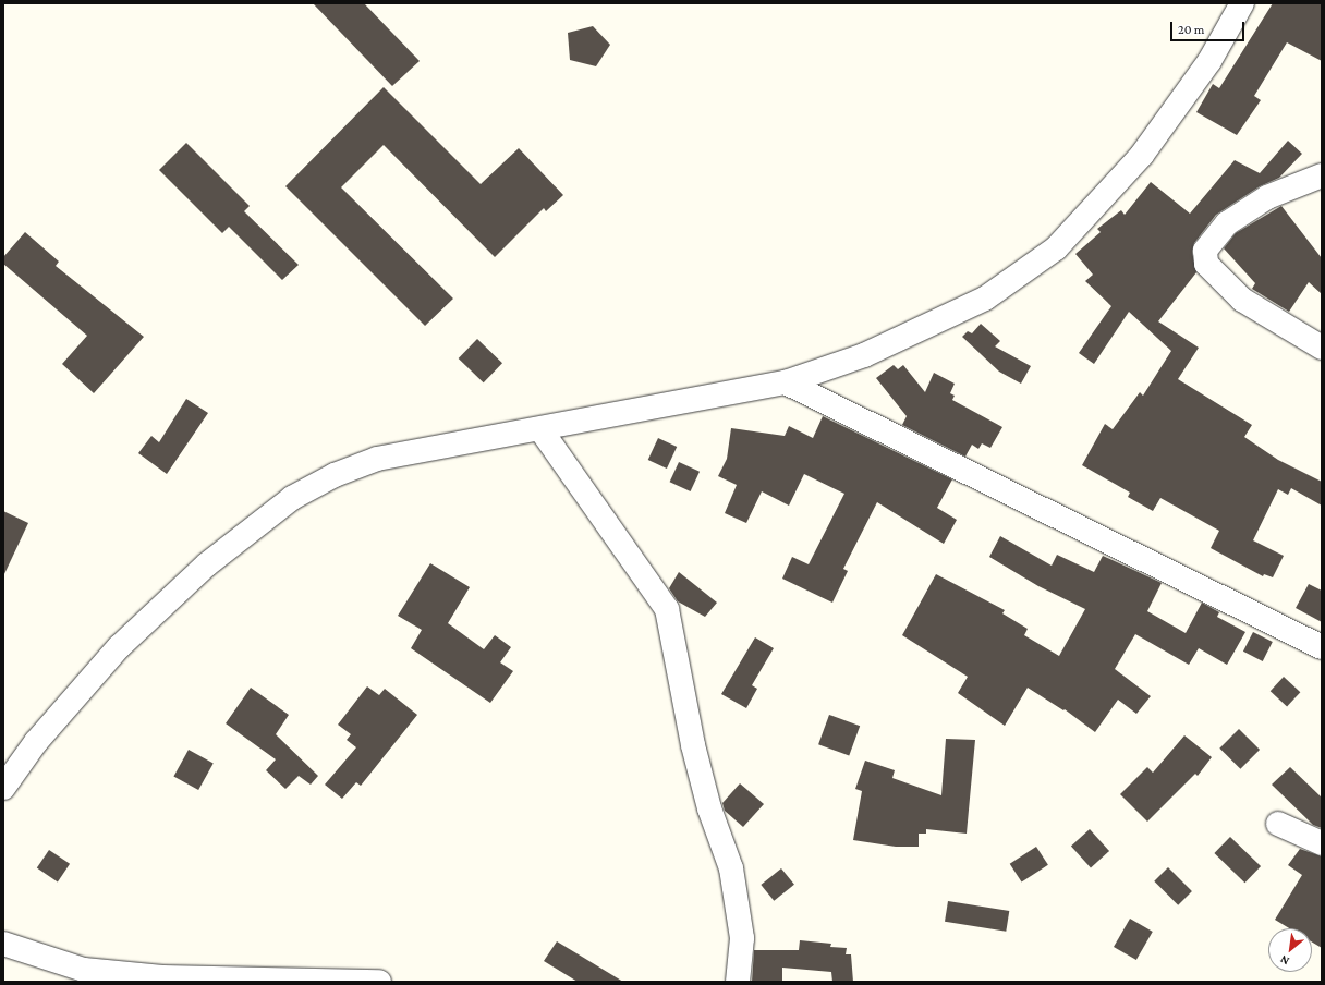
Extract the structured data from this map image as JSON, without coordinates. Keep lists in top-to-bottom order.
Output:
{
  "scale_bar": "20 m",
  "north": "bottom left"
}
